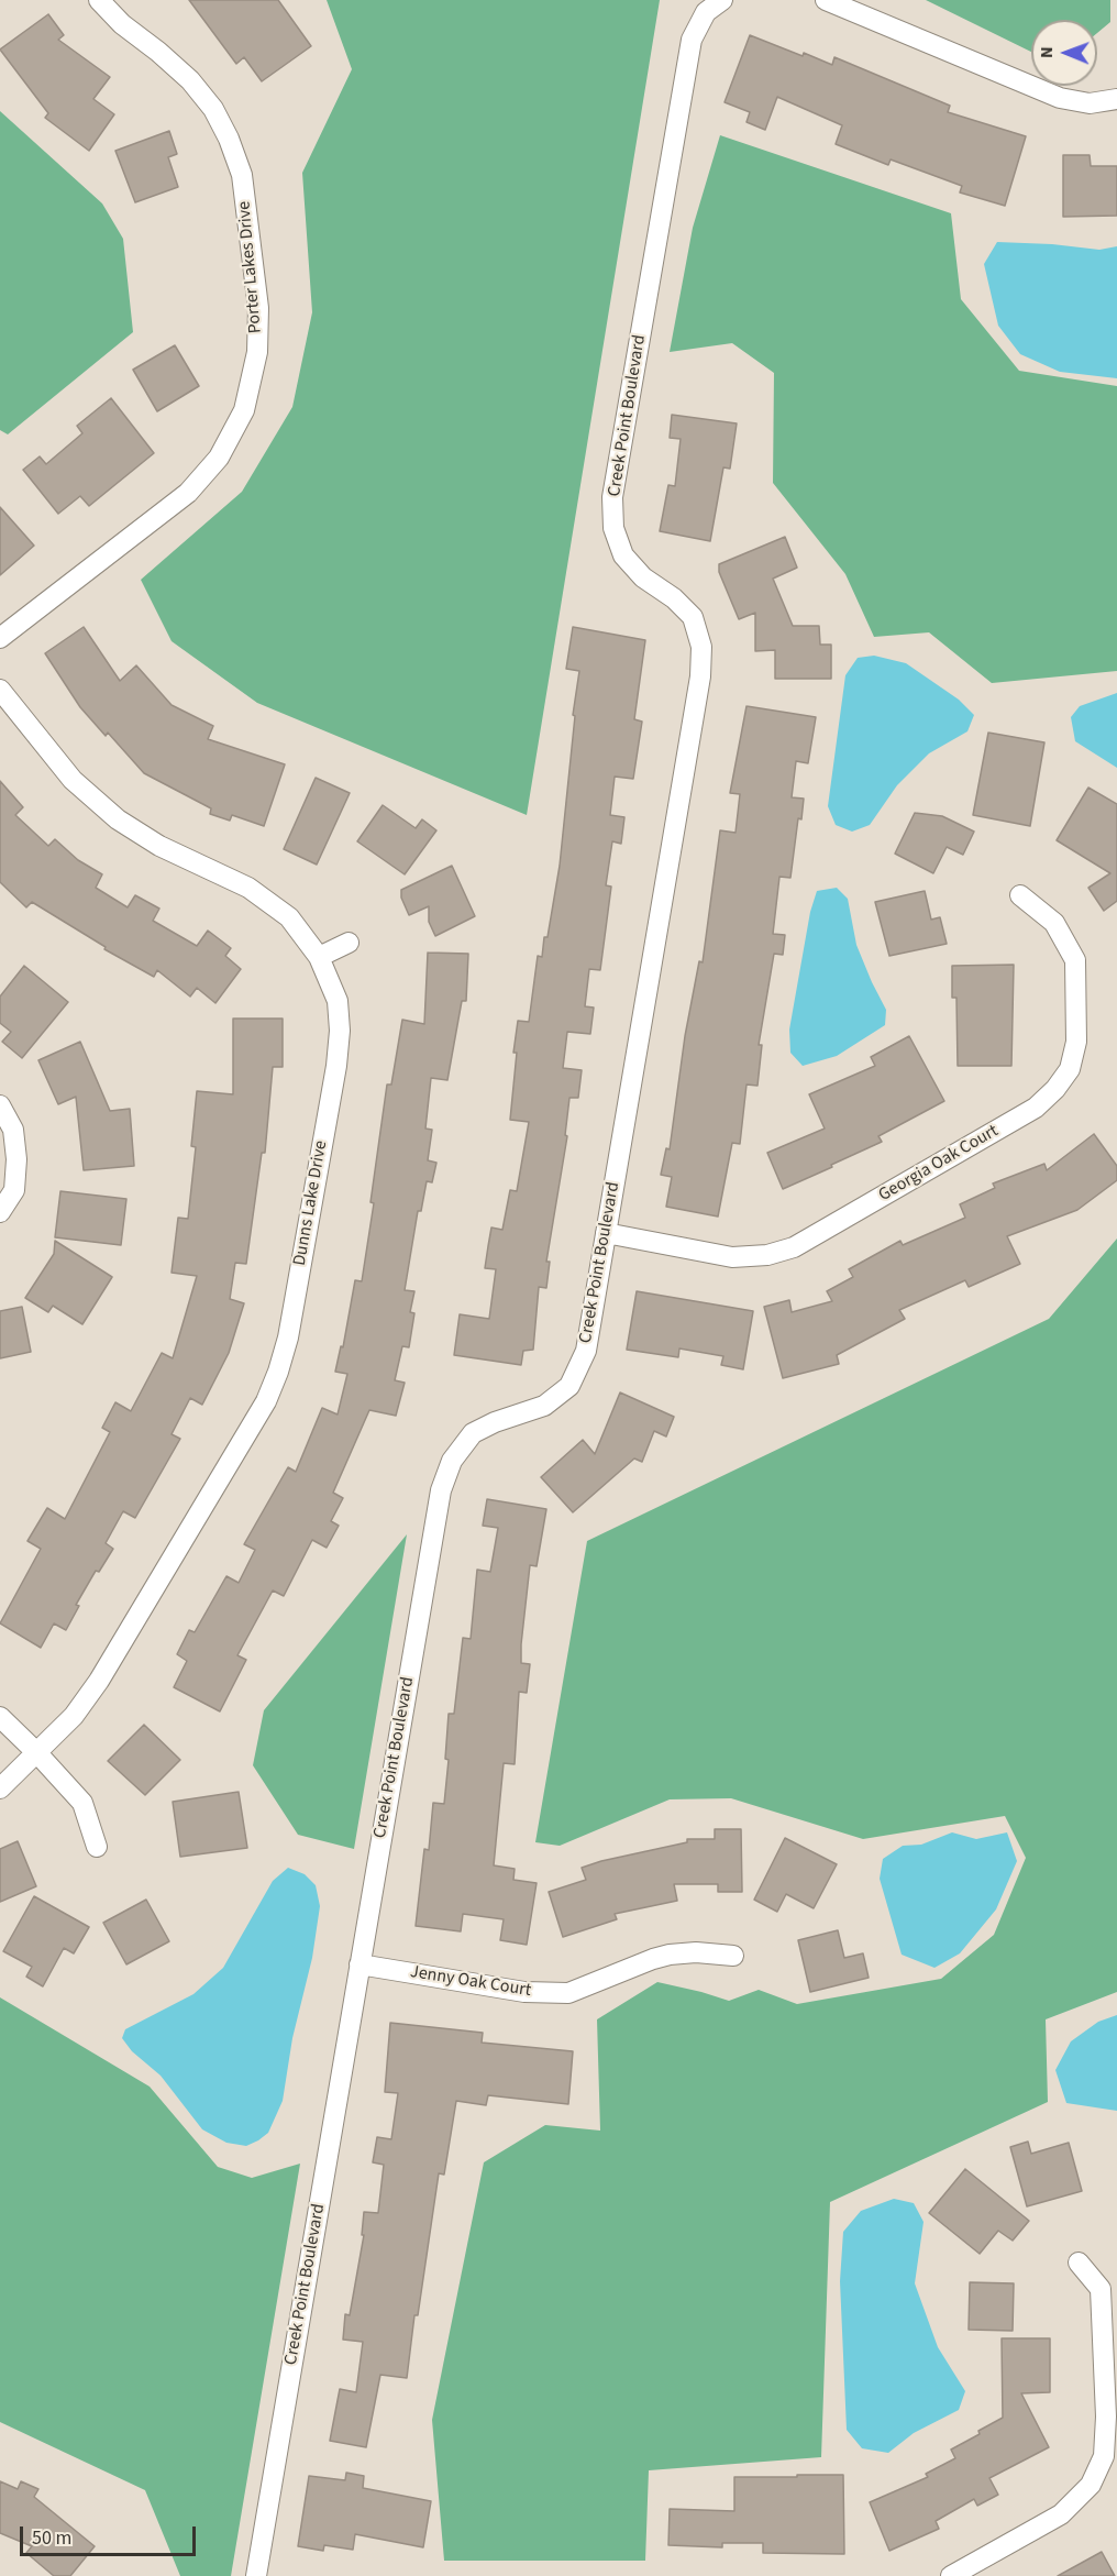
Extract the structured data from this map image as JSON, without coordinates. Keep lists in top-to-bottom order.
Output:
{
  "streets": {
    "street": [
      "Porter Lakes Drive",
      "Creek Point Boulevard",
      "Georgia Oak Court",
      "Dunns Lake Drive",
      "Jenny Oak Court"
    ]
  },
  "crossings": [
    ["Creek Point Boulevard", "Georgia Oak Court"],
    ["Creek Point Boulevard", "Jenny Oak Court"]
  ],
  "scale_bar": "50 m",
  "north": "left"
}
